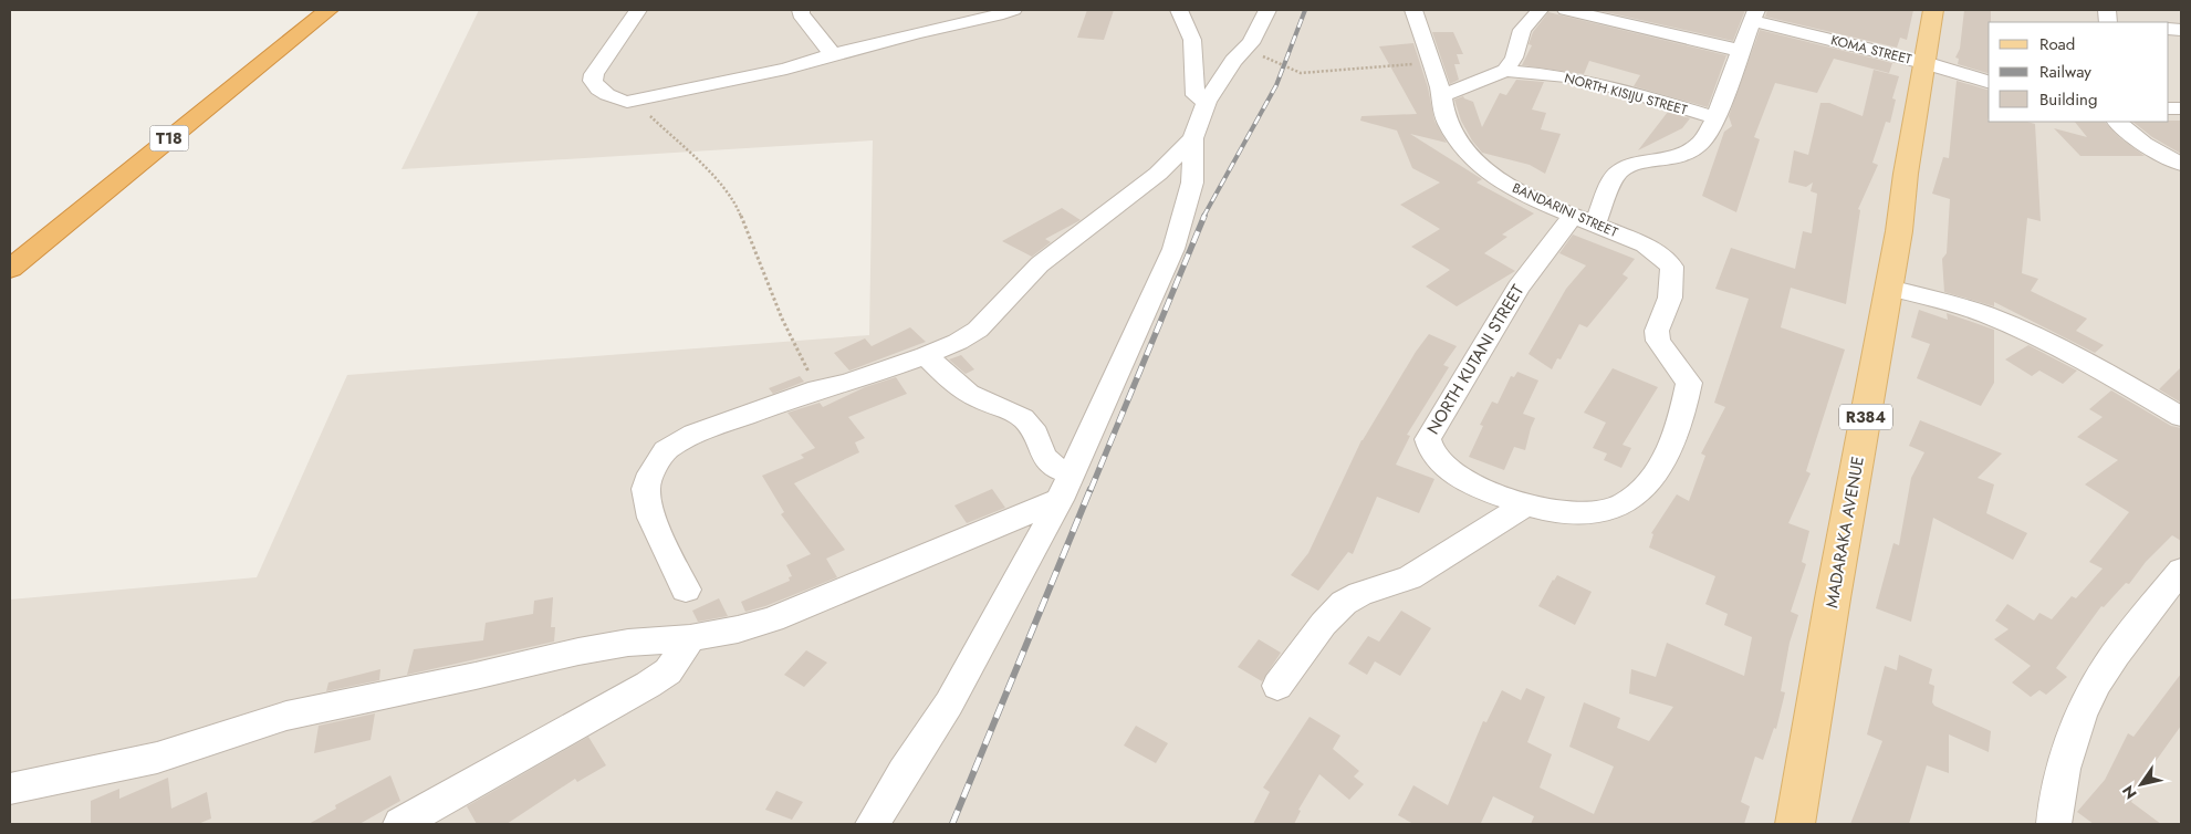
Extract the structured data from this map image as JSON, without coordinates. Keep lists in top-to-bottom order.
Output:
{
  "streets": {
    "highway": ["T18"],
    "main road": ["R384", "MADARAKA AVENUE"],
    "street": [
      "KOMA STREET",
      "NORTH KISIJU STREET",
      "BANDARINI STREET",
      "NORTH KUTANI STREET"
    ]
  },
  "crossings": [
    ["KOMA STREET", "NORTH KUTANI STREET"],
    ["KOMA STREET", "MADARAKA AVENUE"],
    ["NORTH KISIJU STREET", "BANDARINI STREET"],
    ["NORTH KISIJU STREET", "NORTH KUTANI STREET"],
    ["BANDARINI STREET", "NORTH KUTANI STREET"]
  ],
  "legend": ["Road", "Railway", "Building"],
  "north": "bottom left"
}
